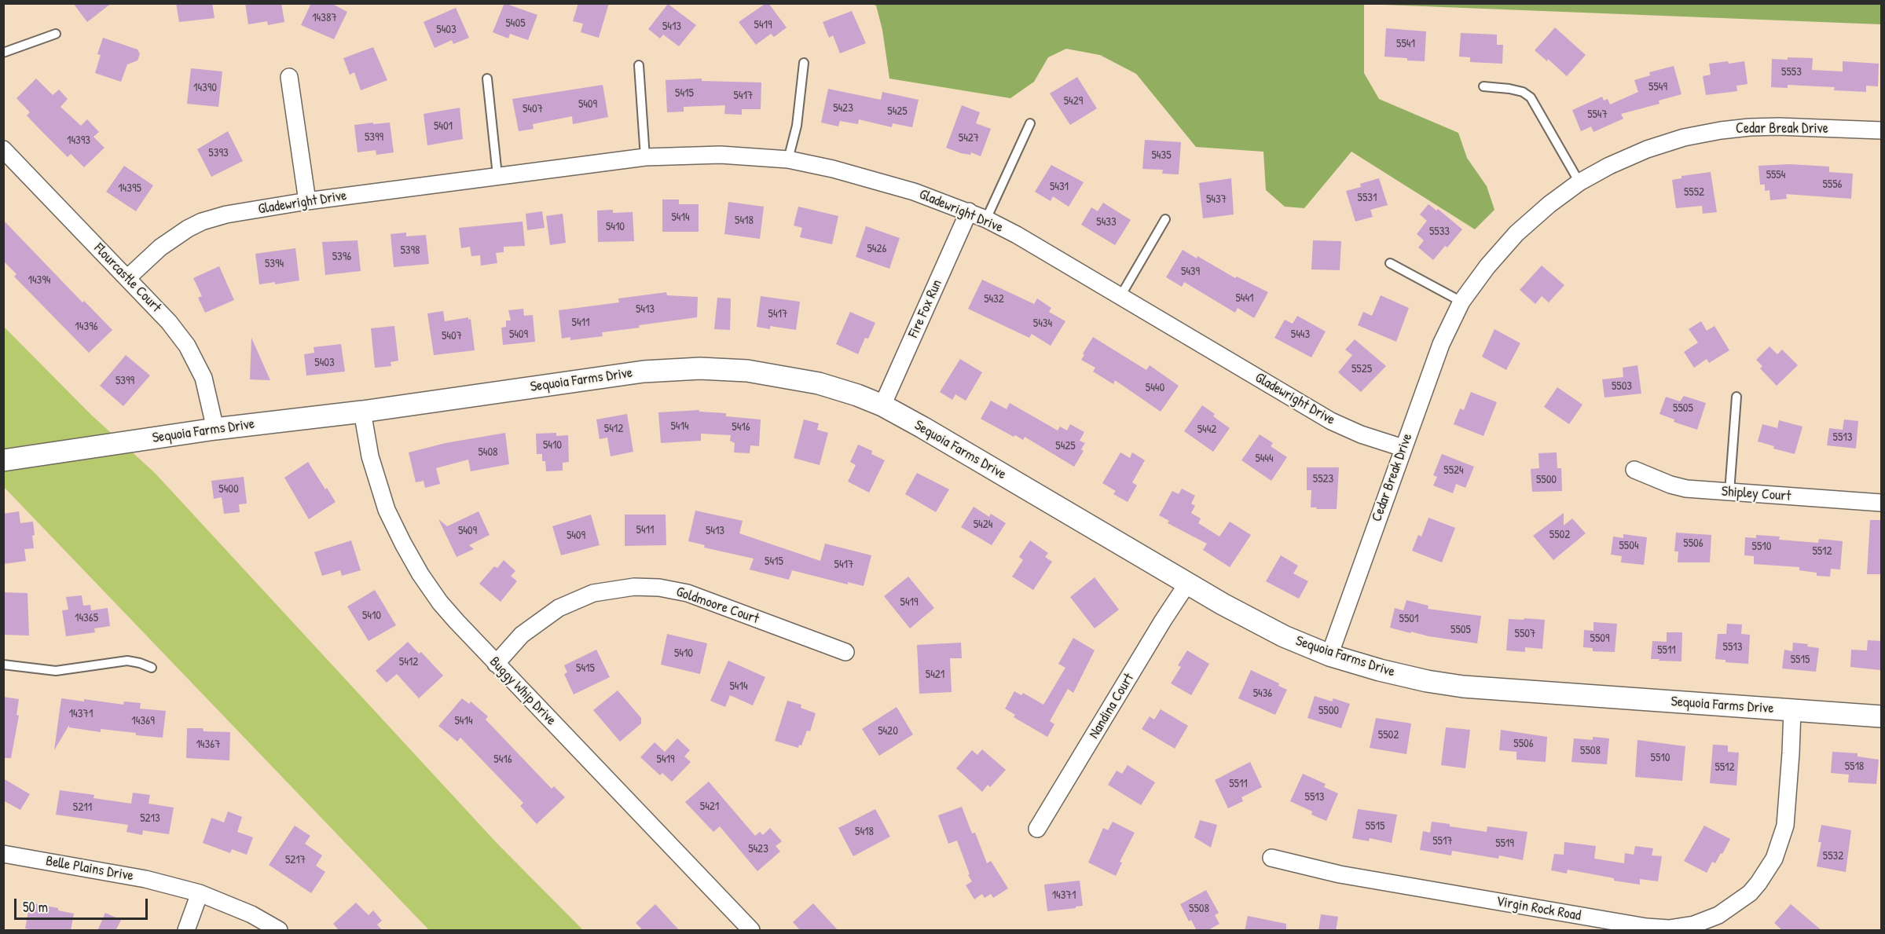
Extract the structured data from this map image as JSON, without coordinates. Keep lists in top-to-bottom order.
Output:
{
  "streets": {
    "street": [
      "Cedar Break Drive",
      "Gladewright Drive",
      "Flourcastle Court",
      "Fire Fox Run",
      "Sequoia Farms Drive",
      "Shipley Court",
      "Goldmoore Court",
      "Buggy Whip Drive",
      "Nandina Court",
      "Belle Plains Drive",
      "Virgin Rock Road"
    ]
  },
  "crossings": [
    ["Cedar Break Drive", "Gladewright Drive"],
    ["Cedar Break Drive", "Sequoia Farms Drive"],
    ["Gladewright Drive", "Flourcastle Court"],
    ["Gladewright Drive", "Fire Fox Run"],
    ["Flourcastle Court", "Sequoia Farms Drive"],
    ["Fire Fox Run", "Sequoia Farms Drive"],
    ["Sequoia Farms Drive", "Buggy Whip Drive"],
    ["Sequoia Farms Drive", "Nandina Court"],
    ["Sequoia Farms Drive", "Virgin Rock Road"],
    ["Goldmoore Court", "Buggy Whip Drive"]
  ],
  "house_numbers": [
    "14387",
    "5405",
    "5419",
    "5413",
    "5403",
    "5541",
    "5553",
    "5549",
    "14390",
    "5415",
    "5417",
    "5429",
    "5409",
    "5423",
    "5407",
    "5425",
    "5547",
    "5401",
    "5399",
    "5427",
    "14393",
    "5393",
    "5435",
    "5554",
    "5556",
    "5431",
    "14395",
    "5552",
    "5531",
    "5437",
    "5414",
    "5418",
    "5433",
    "5410",
    "5533",
    "5426",
    "5398",
    "5396",
    "5394",
    "5439",
    "14394",
    "5441",
    "5432",
    "5413",
    "5417",
    "5411",
    "5434",
    "14396",
    "5409",
    "5443",
    "5407",
    "5403",
    "5525",
    "5399",
    "5503",
    "5440",
    "5505",
    "5414",
    "5416",
    "5412",
    "5442",
    "5513",
    "5410",
    "5425",
    "5408",
    "5444",
    "5524",
    "5523",
    "5500",
    "5400",
    "5424",
    "5411",
    "5409",
    "5413",
    "5502",
    "5409",
    "5506",
    "5504",
    "5510",
    "5512",
    "5415",
    "5417",
    "5419",
    "5410",
    "14365",
    "5501",
    "5505",
    "5507",
    "5509",
    "5513",
    "5511",
    "5410",
    "5515",
    "5412",
    "5415",
    "5421",
    "5414",
    "5436",
    "5500",
    "14371",
    "14369",
    "5414",
    "5420",
    "5502",
    "5506",
    "14367",
    "5508",
    "5510",
    "5416",
    "5419",
    "5518",
    "5512",
    "5511",
    "5513",
    "5421",
    "5211",
    "5213",
    "5515",
    "5418",
    "5517",
    "5519",
    "5423",
    "5532",
    "5217",
    "14371",
    "5508"
  ],
  "scale_bar": "50 m"
}
